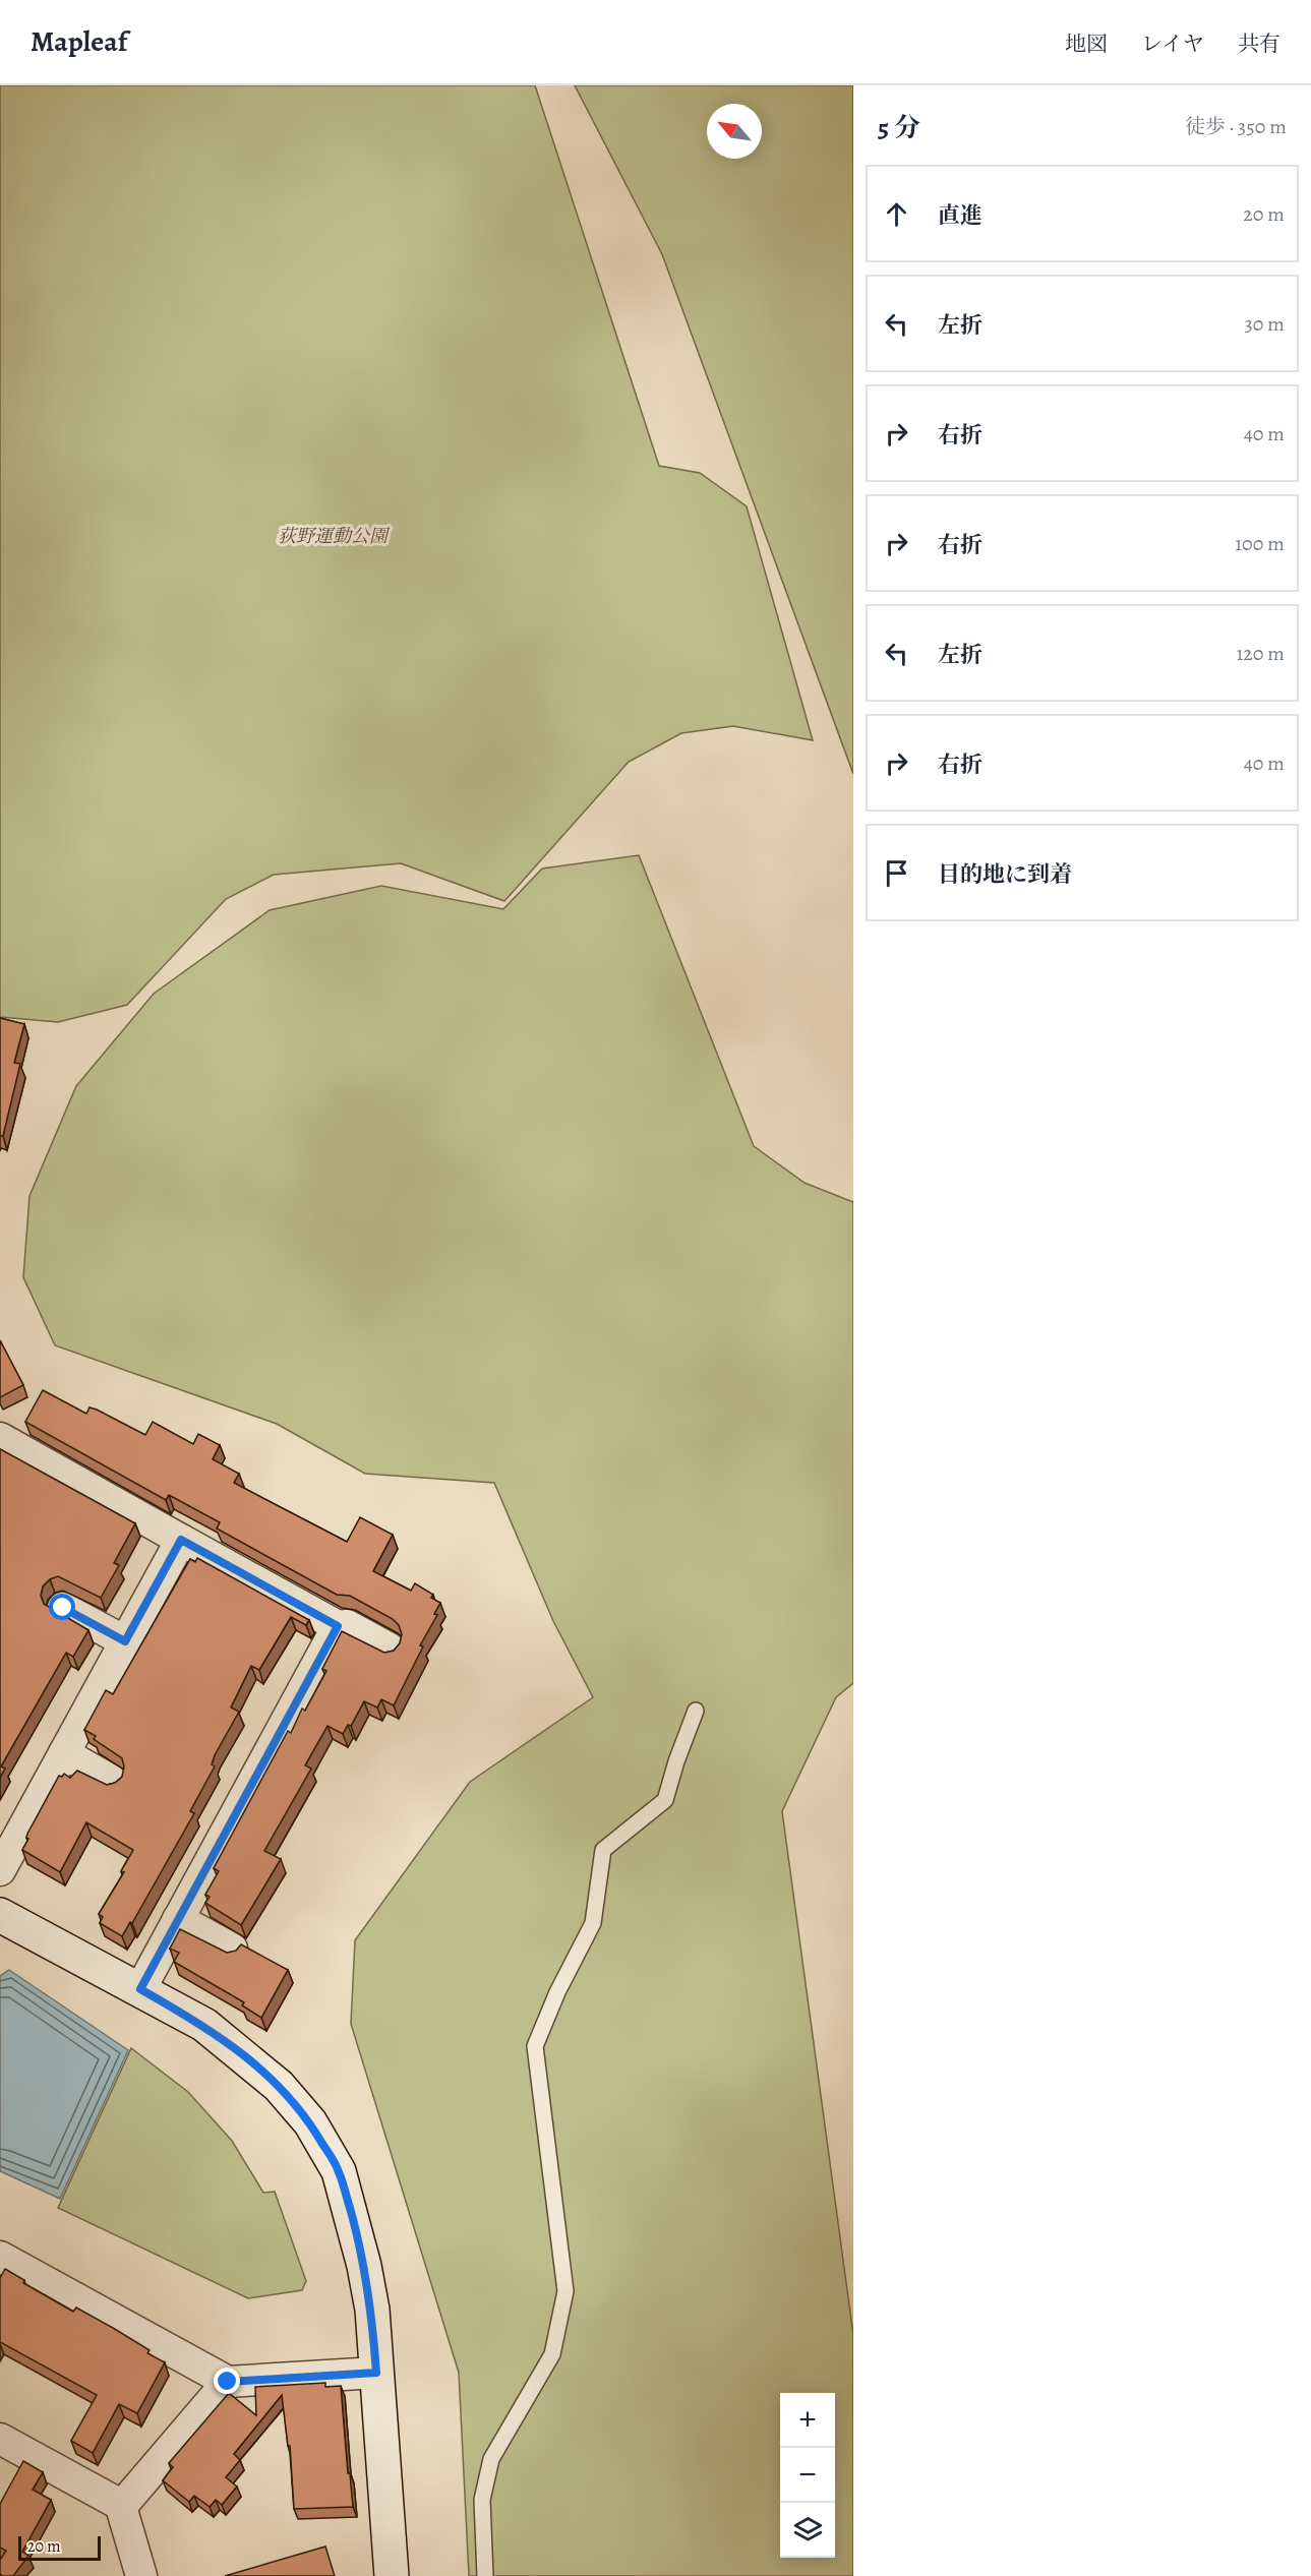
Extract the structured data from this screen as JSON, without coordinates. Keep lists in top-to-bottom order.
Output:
{
  "parks": ["荻野運動公園"],
  "scale_bar": "20 m",
  "north": "top left",
  "page": {
    "header": "Mapleaf",
    "nav": ["地図", "レイヤ", "共有"],
    "heading": ["5 分", "徒歩 · 350 m"],
    "list": [
      ["直進", "20 m"],
      ["左折", "30 m"],
      ["右折", "40 m"],
      ["右折", "100 m"],
      ["左折", "120 m"],
      ["右折", "40 m"],
      "目的地に到着"
    ],
    "map_buttons": ["+", "−"],
    "scale": "20 m"
  }
}
